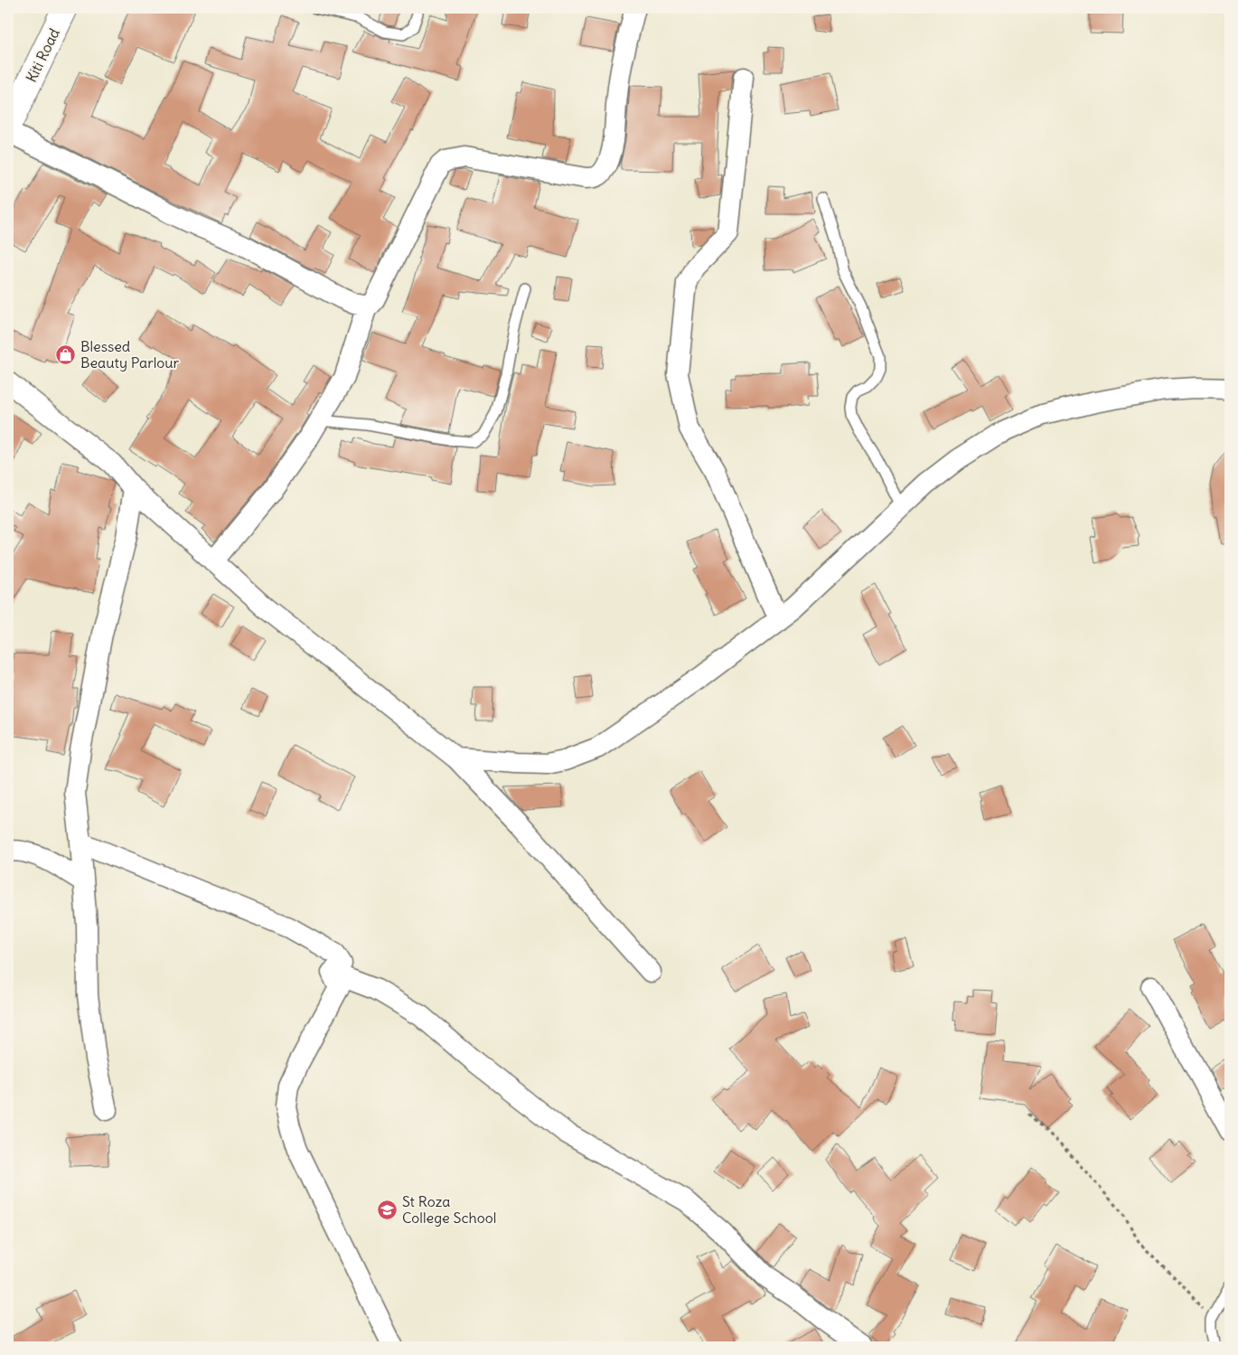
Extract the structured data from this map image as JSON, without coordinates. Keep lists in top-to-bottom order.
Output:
{
  "streets": {
    "street": ["Kiti Road"]
  },
  "places": {
    "shop": ["Blessed Beauty Parlour"],
    "school or university": ["St Roza College School"]
  }
}
